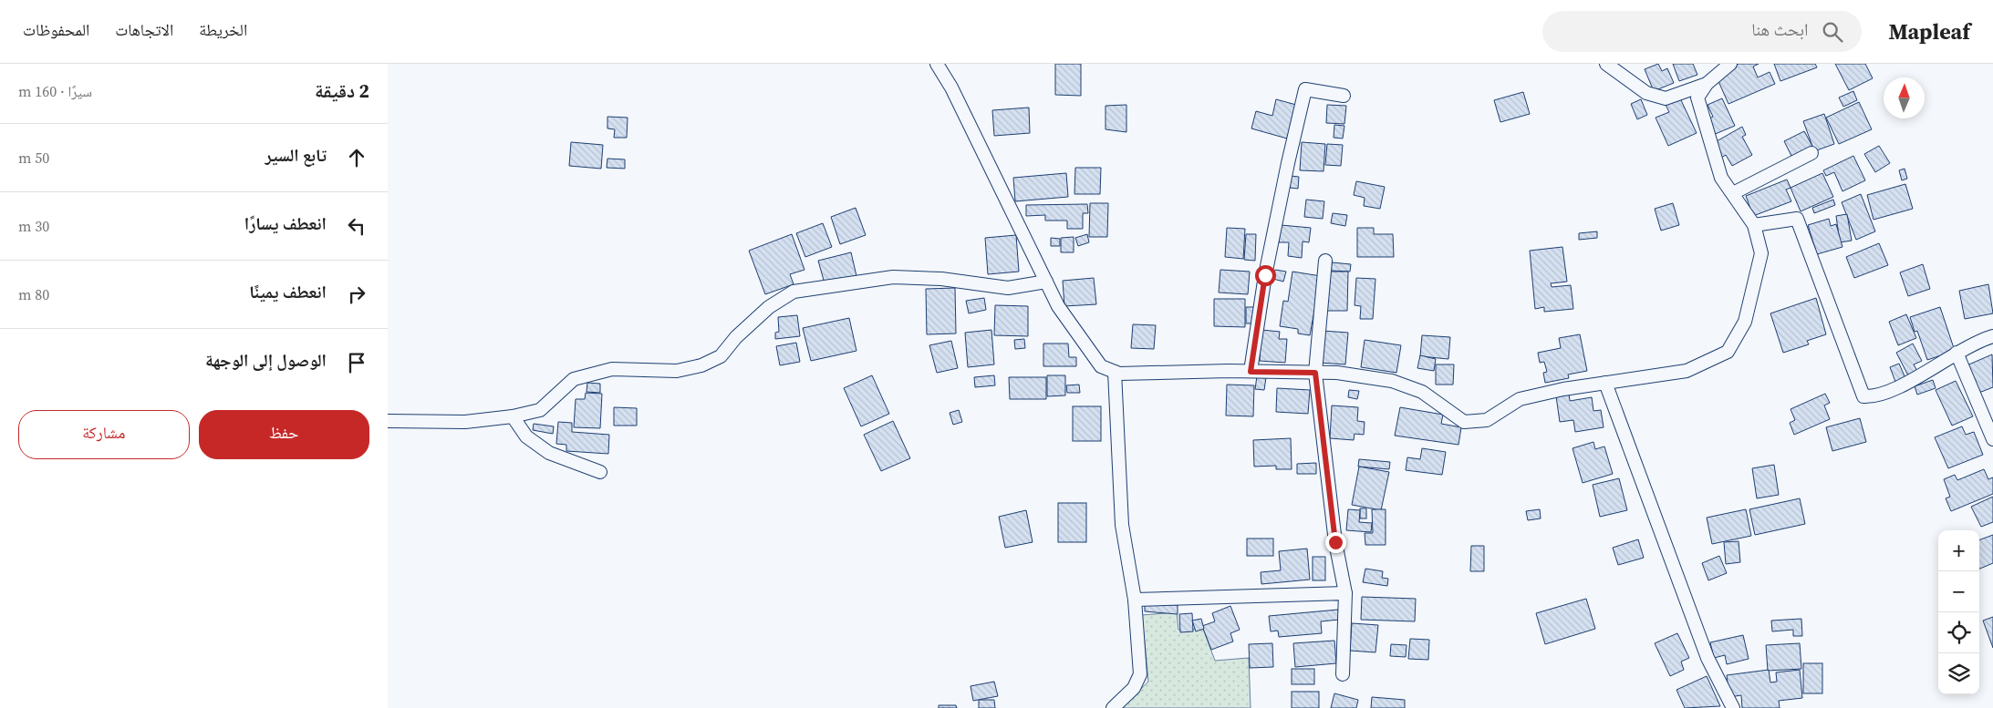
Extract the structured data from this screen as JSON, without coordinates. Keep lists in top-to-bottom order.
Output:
{
  "north": "top",
  "page": {
    "header": "Mapleaf",
    "search": "ابحث هنا",
    "nav": ["الخريطة", "الاتجاهات", "المحفوظات"],
    "heading": ["2 دقيقة", "سيرًا · 160 m"],
    "list": [
      ["تابع السير", "50 m"],
      ["انعطف يسارًا", "30 m"],
      ["انعطف يمينًا", "80 m"],
      "الوصول إلى الوجهة"
    ],
    "buttons": ["حفظ", "مشاركة"],
    "map_buttons": ["+", "−"]
  }
}
